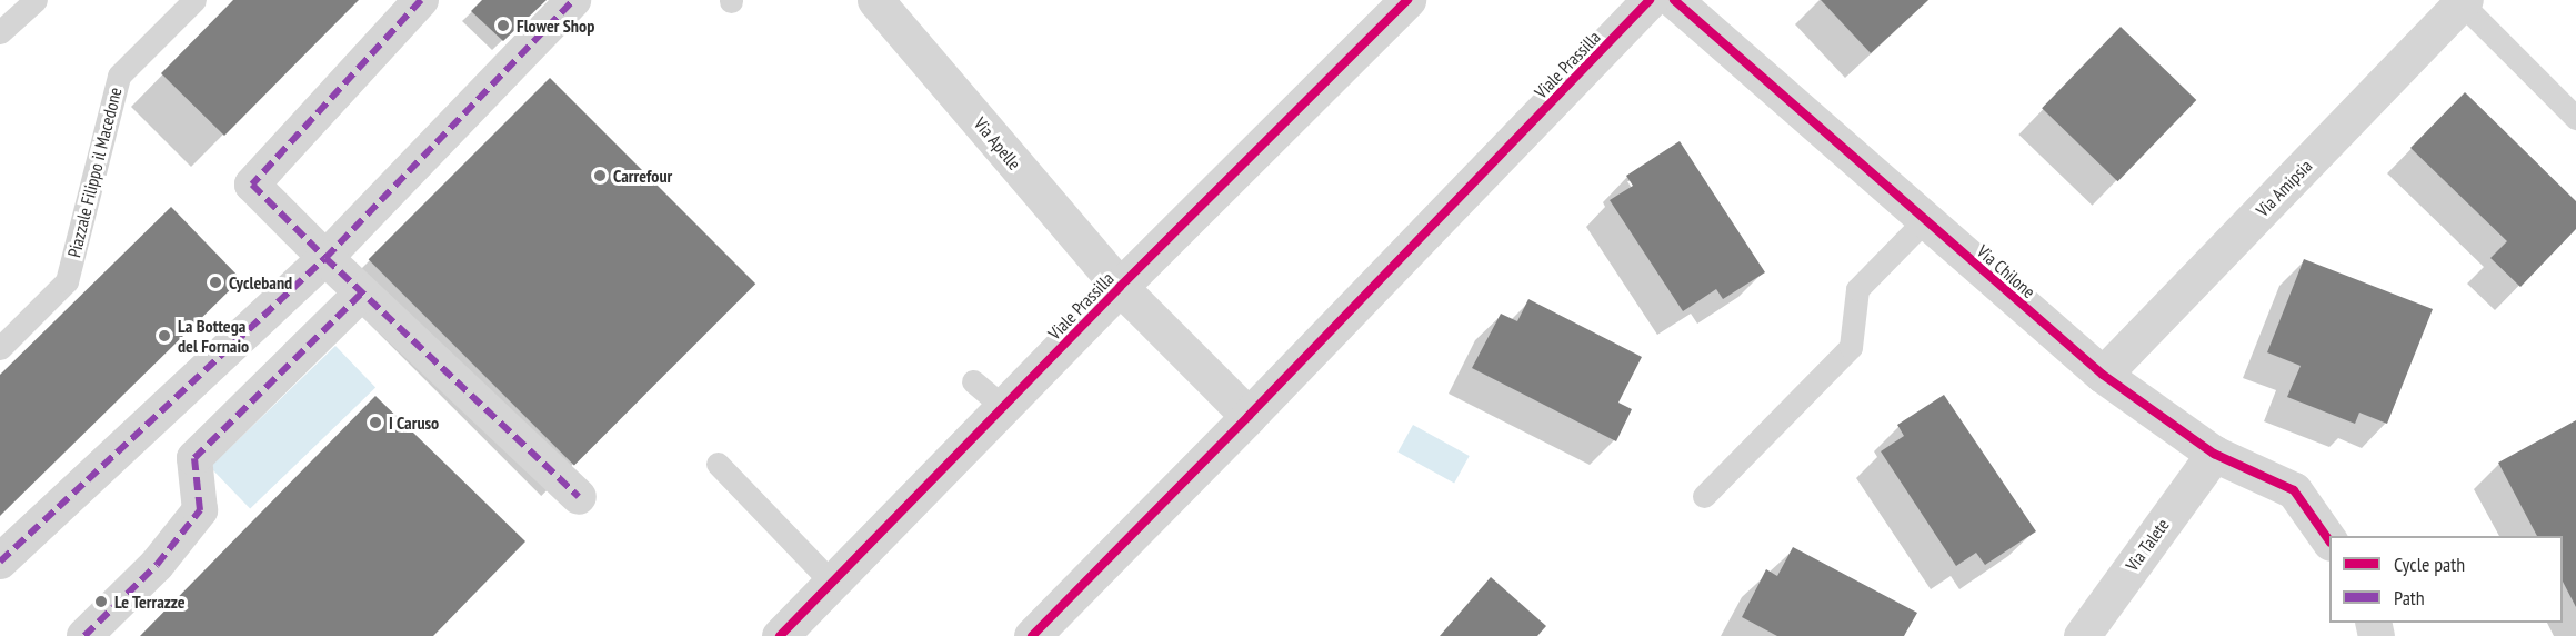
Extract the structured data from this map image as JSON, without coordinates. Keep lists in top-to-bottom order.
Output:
{
  "streets": {
    "street": [
      "Viale Prassilla",
      "Via Apelle",
      "Via Amipsia",
      "Via Chilone",
      "Via Talete"
    ],
    "lane": ["Piazzale Filippo il Macedone"]
  },
  "crossings": [
    ["Viale Prassilla", "Via Apelle"],
    ["Via Amipsia", "Via Chilone"],
    ["Via Chilone", "Via Talete"]
  ],
  "places": [
    "Flower Shop",
    "Carrefour",
    "Cycleband",
    "La Bottega del Fornaio",
    "I Caruso",
    "Le Terrazze"
  ],
  "legend": ["Cycle path", "Path"]
}
